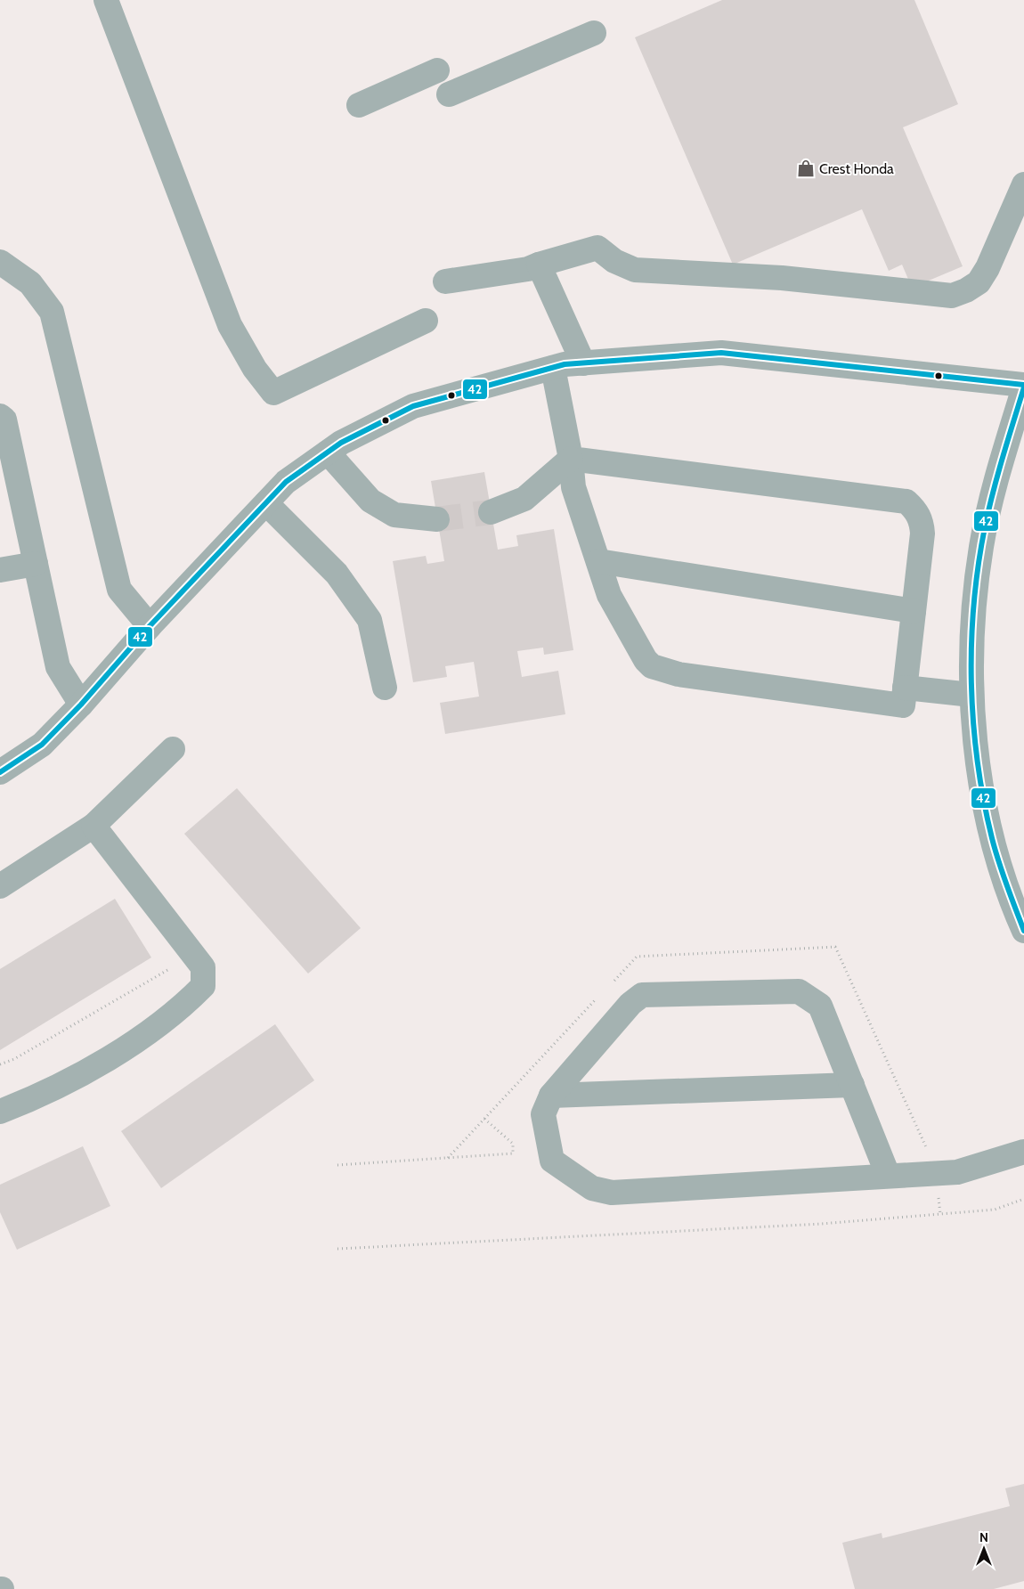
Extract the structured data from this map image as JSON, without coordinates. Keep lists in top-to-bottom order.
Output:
{
  "places": {
    "shop": ["Crest Honda"]
  },
  "lines": ["transit line 42"],
  "north": "top"
}
